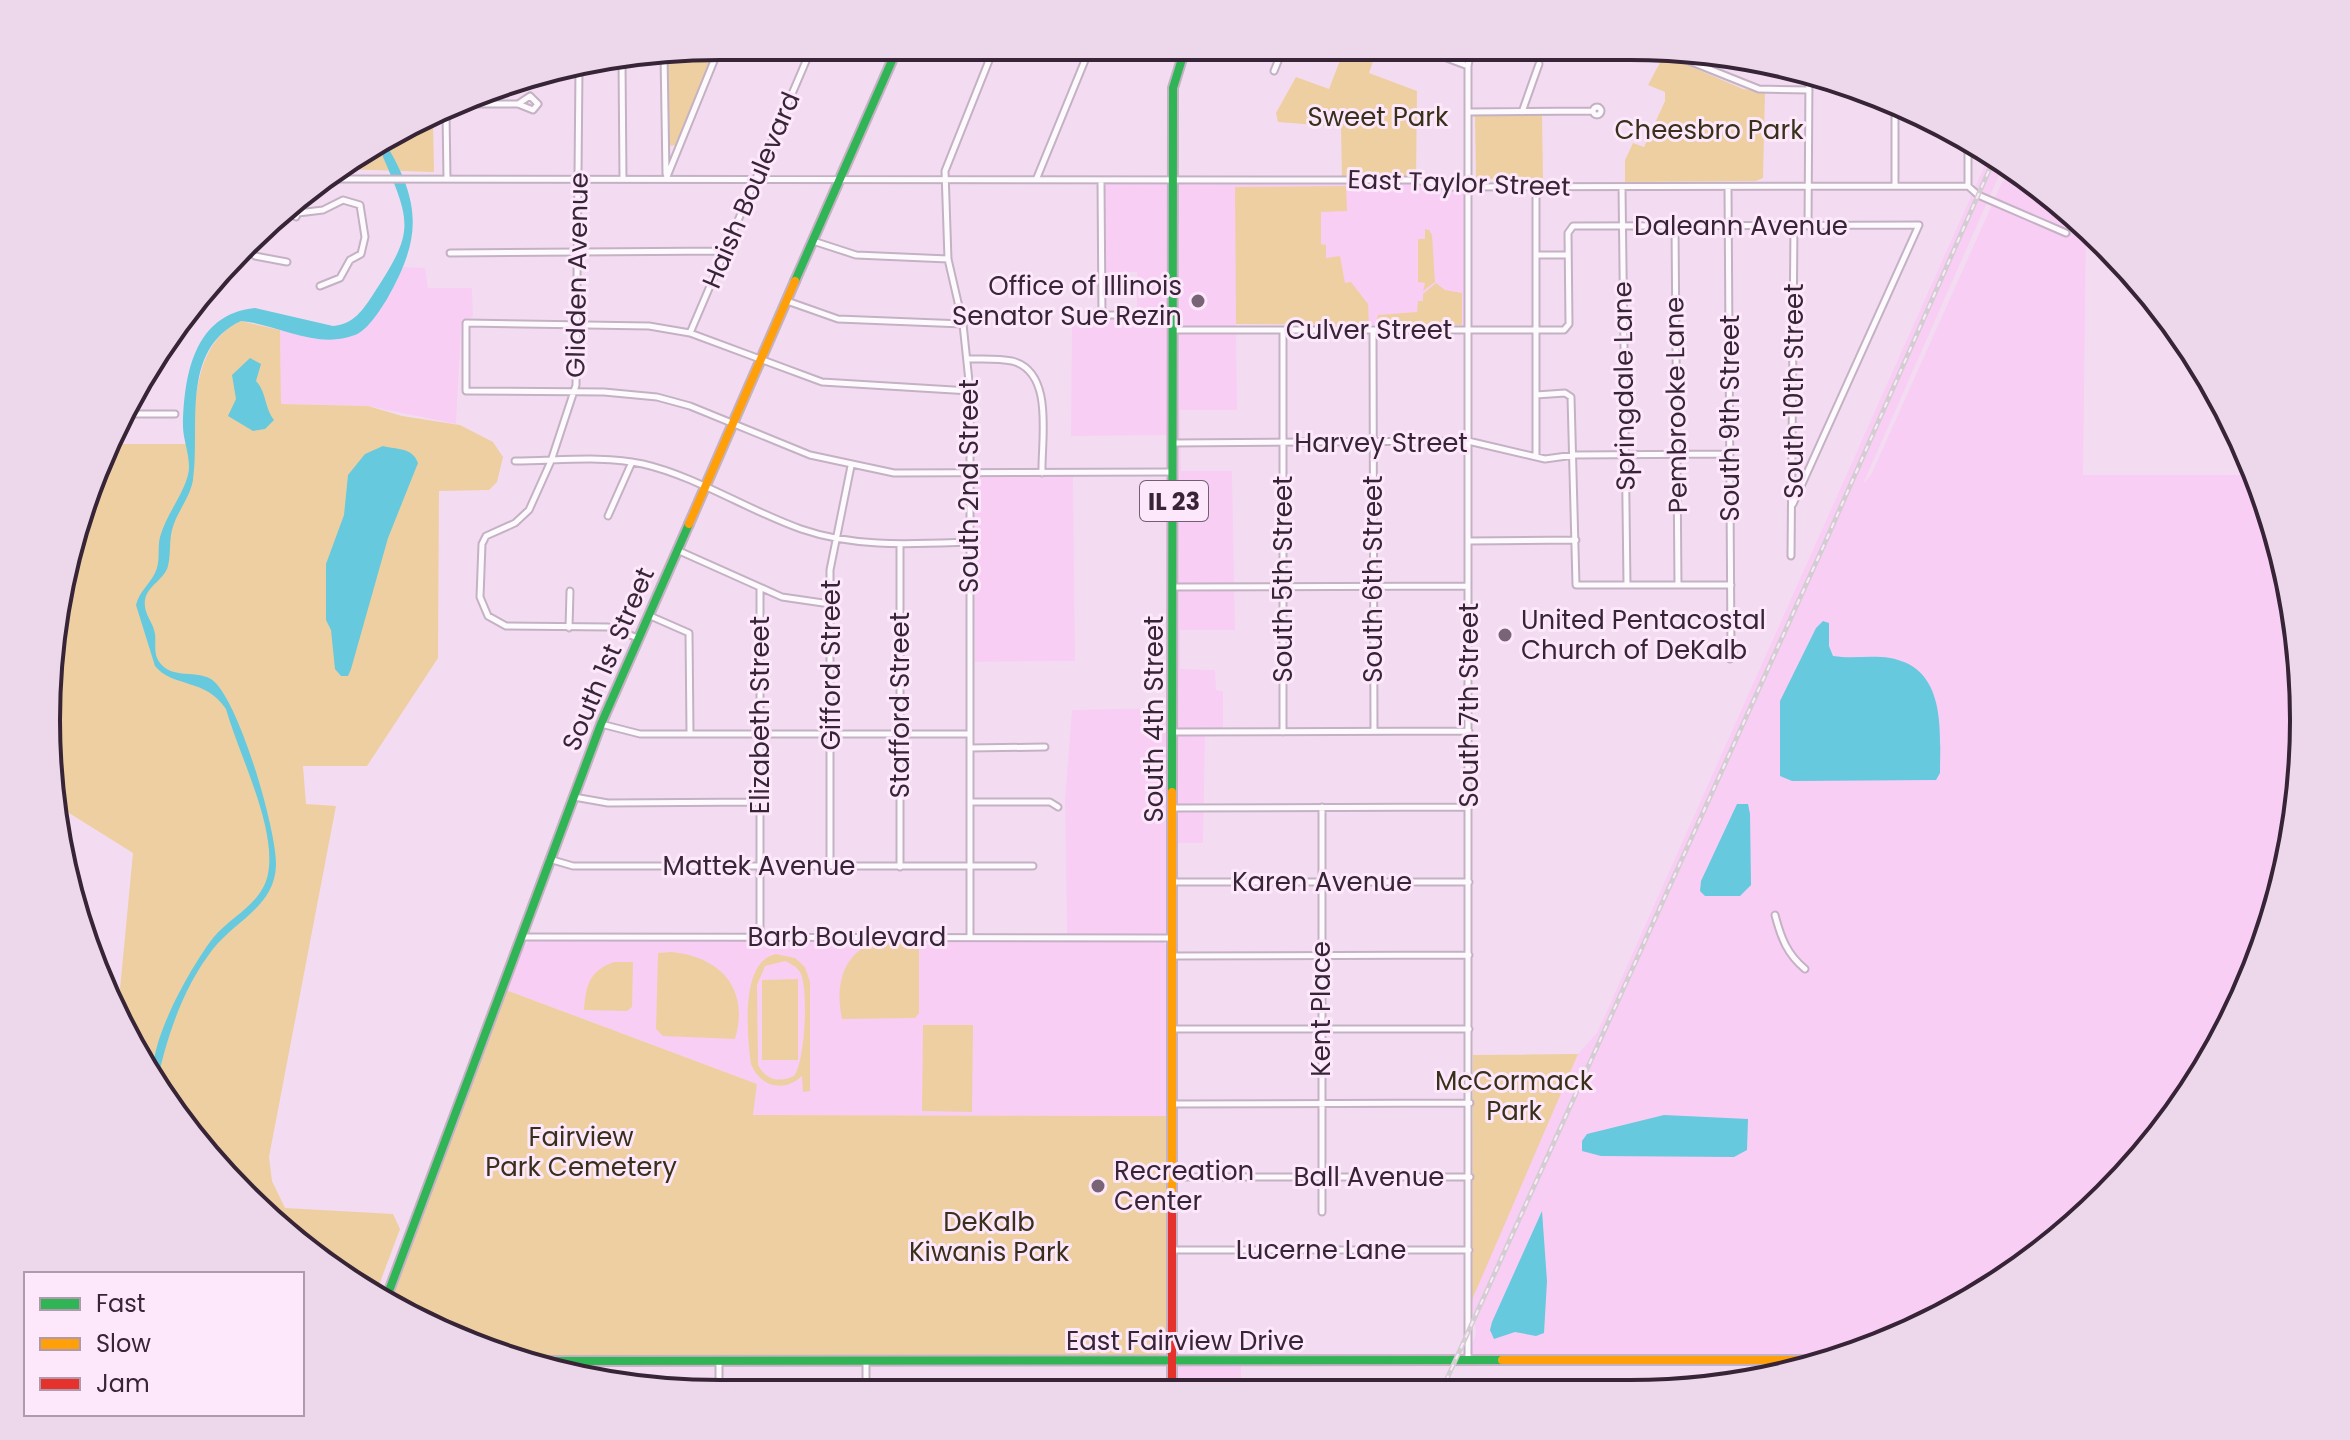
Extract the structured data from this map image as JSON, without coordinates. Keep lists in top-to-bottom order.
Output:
{
  "streets": {
    "street": [
      "East Taylor Street",
      "Haish Boulevard",
      "Daleann Avenue",
      "Glidden Avenue",
      "Culver Street",
      "Springdale Lane",
      "South 10th Street",
      "Pembrooke Lane",
      "South 9th Street",
      "Harvey Street",
      "South 2nd Street",
      "IL 23",
      "South 5th Street",
      "South 6th Street",
      "South 1st Street",
      "Gifford Street",
      "Stafford Street",
      "South 7th Street",
      "Elizabeth Street",
      "South 4th Street",
      "Mattek Avenue",
      "Karen Avenue",
      "Barb Boulevard",
      "Kent Place",
      "Ball Avenue",
      "Lucerne Lane",
      "East Fairview Drive"
    ]
  },
  "crossings": [
    ["East Taylor Street", "Haish Boulevard"],
    ["East Taylor Street", "Glidden Avenue"],
    ["East Taylor Street", "Springdale Lane"],
    ["East Taylor Street", "South 9th Street"],
    ["East Taylor Street", "South 2nd Street"],
    ["East Taylor Street", "South 1st Street"],
    ["East Taylor Street", "South 7th Street"],
    ["East Taylor Street", "South 4th Street"],
    ["Daleann Avenue", "Culver Street"],
    ["Daleann Avenue", "Springdale Lane"],
    ["Daleann Avenue", "South 10th Street"],
    ["Daleann Avenue", "Pembrooke Lane"],
    ["Daleann Avenue", "South 9th Street"],
    ["Culver Street", "South 5th Street"],
    ["Culver Street", "South 6th Street"],
    ["Culver Street", "South 7th Street"],
    ["Culver Street", "South 4th Street"],
    ["Springdale Lane", "Harvey Street"],
    ["Pembrooke Lane", "Harvey Street"],
    ["South 9th Street", "Harvey Street"],
    ["Harvey Street", "South 5th Street"],
    ["Harvey Street", "South 6th Street"],
    ["Harvey Street", "South 7th Street"],
    ["Harvey Street", "South 4th Street"],
    ["South 2nd Street", "Mattek Avenue"],
    ["South 2nd Street", "Barb Boulevard"],
    ["South 1st Street", "Mattek Avenue"],
    ["South 1st Street", "Barb Boulevard"],
    ["Gifford Street", "Mattek Avenue"],
    ["Stafford Street", "Mattek Avenue"],
    ["South 7th Street", "Karen Avenue"],
    ["South 7th Street", "Ball Avenue"],
    ["South 7th Street", "Lucerne Lane"],
    ["South 7th Street", "East Fairview Drive"],
    ["Elizabeth Street", "Mattek Avenue"],
    ["Elizabeth Street", "Barb Boulevard"],
    ["South 4th Street", "Karen Avenue"],
    ["South 4th Street", "Barb Boulevard"],
    ["South 4th Street", "Ball Avenue"],
    ["South 4th Street", "Lucerne Lane"],
    ["South 4th Street", "East Fairview Drive"],
    ["Karen Avenue", "Kent Place"],
    ["Kent Place", "Ball Avenue"]
  ],
  "parks": [
    "Sweet Park",
    "Cheesbro Park",
    "McCormack Park",
    "Fairview Park Cemetery",
    "DeKalb Kiwanis Park"
  ],
  "places": ["Office of Illinois Senator Sue Rezin", "United Pentacostal Church of DeKalb", "Recreation Center"],
  "legend": ["Fast", "Slow", "Jam"]
}
